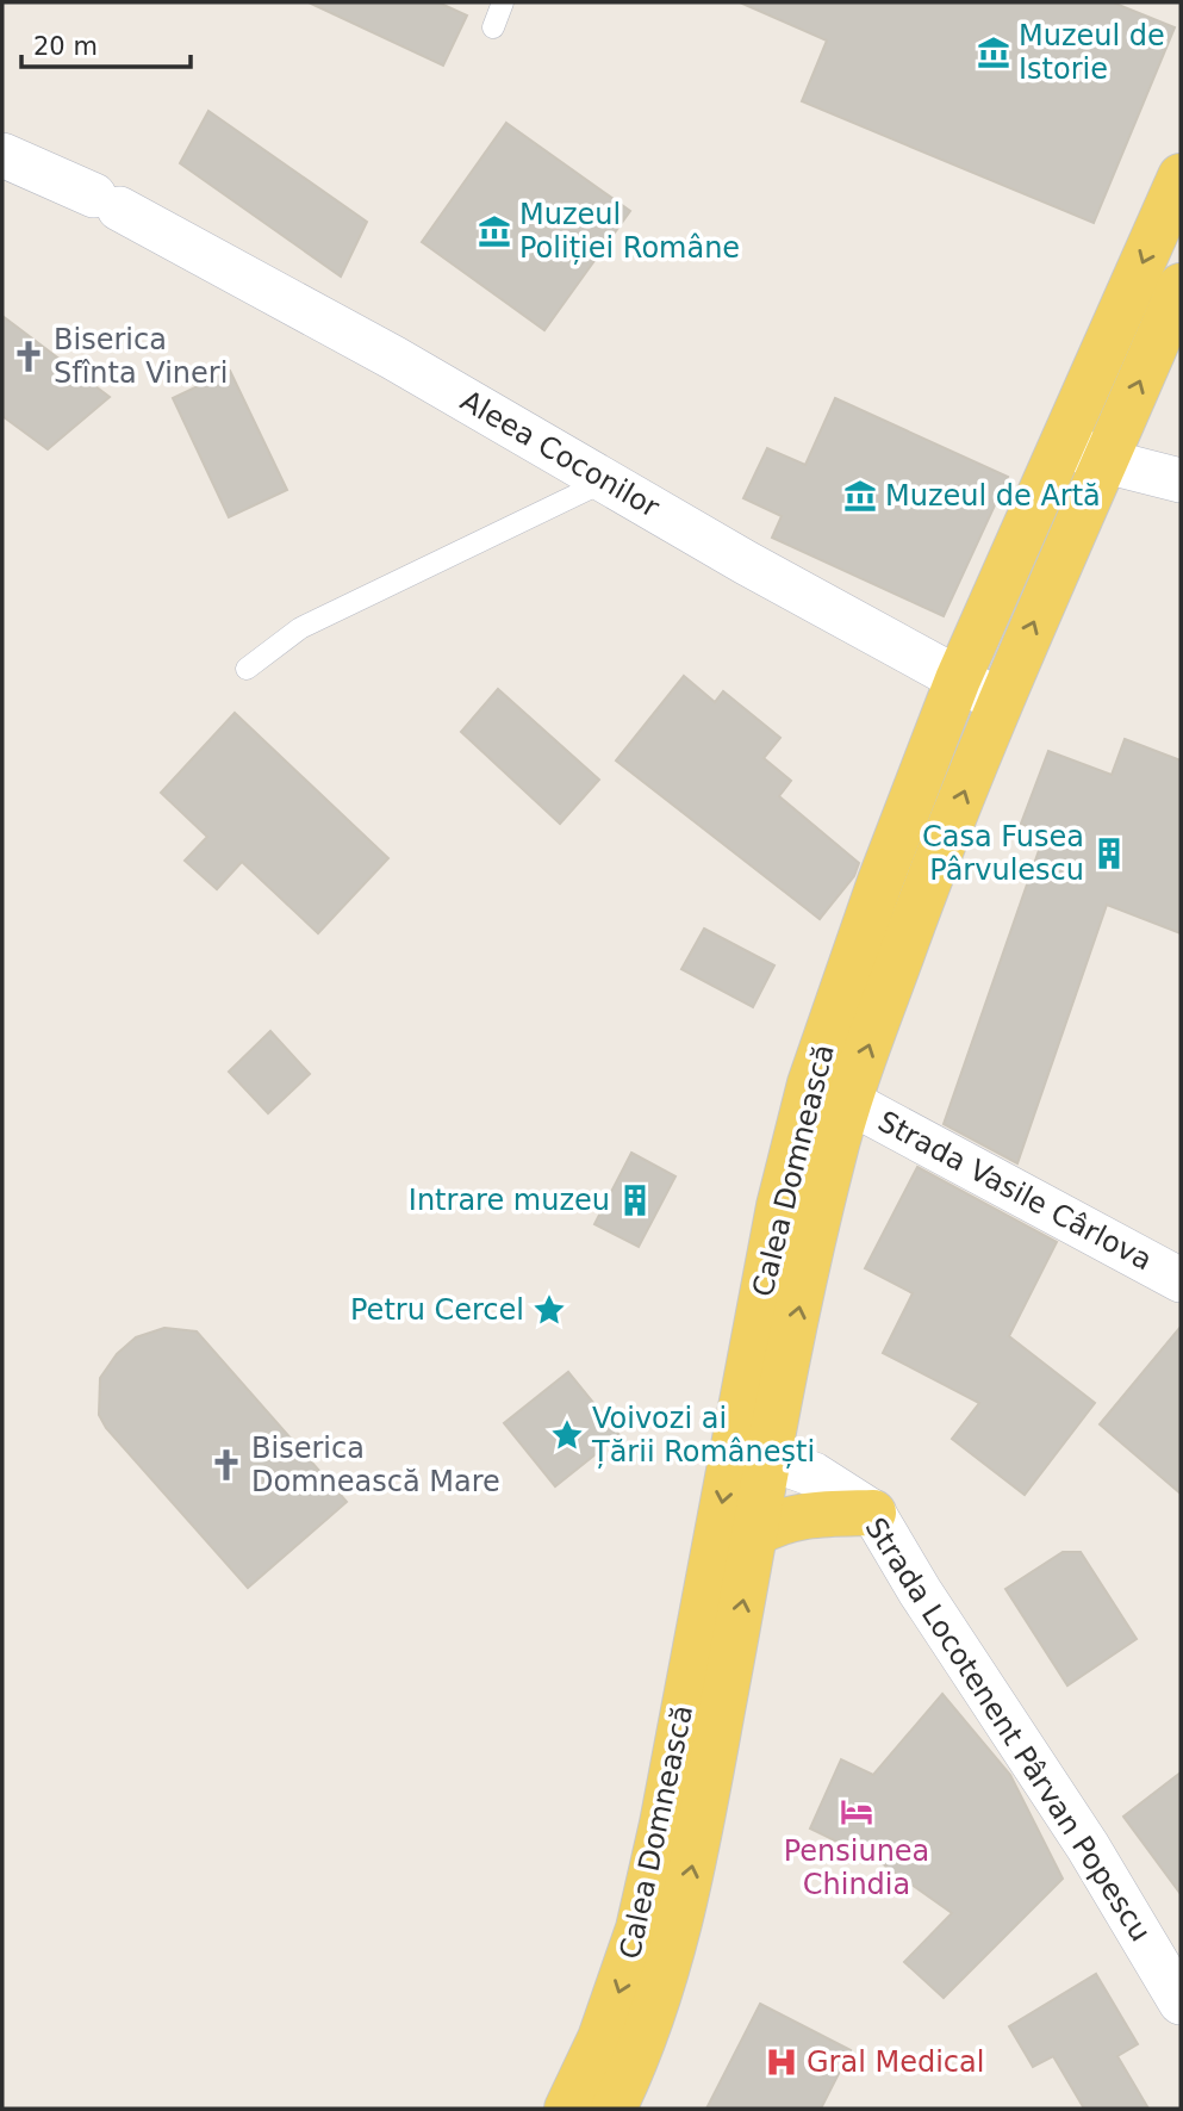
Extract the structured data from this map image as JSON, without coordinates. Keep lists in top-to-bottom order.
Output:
{
  "streets": {
    "main road": ["Calea Domnească"],
    "street": ["Aleea Coconilor", "Strada Vasile Cârlova", "Strada Locotenent Pârvan Popescu"]
  },
  "crossings": [
    ["Aleea Coconilor", "Calea Domnească"],
    ["Calea Domnească", "Strada Vasile Cârlova"],
    ["Calea Domnească", "Strada Locotenent Pârvan Popescu"]
  ],
  "places": {
    "museum": ["Muzeul de Istorie", "Muzeul Poliției Române", "Muzeul de Artă"],
    "church": ["Biserica Sfînta Vineri", "Biserica Domnească Mare"],
    "building": ["Casa Fusea Pârvulescu", "Intrare muzeu"],
    "place": ["Petru Cercel", "Voivozi ai Țării Românești"],
    "hotel": ["Pensiunea Chindia"],
    "hospital": ["Gral Medical"]
  },
  "scale_bar": "20 m"
}
